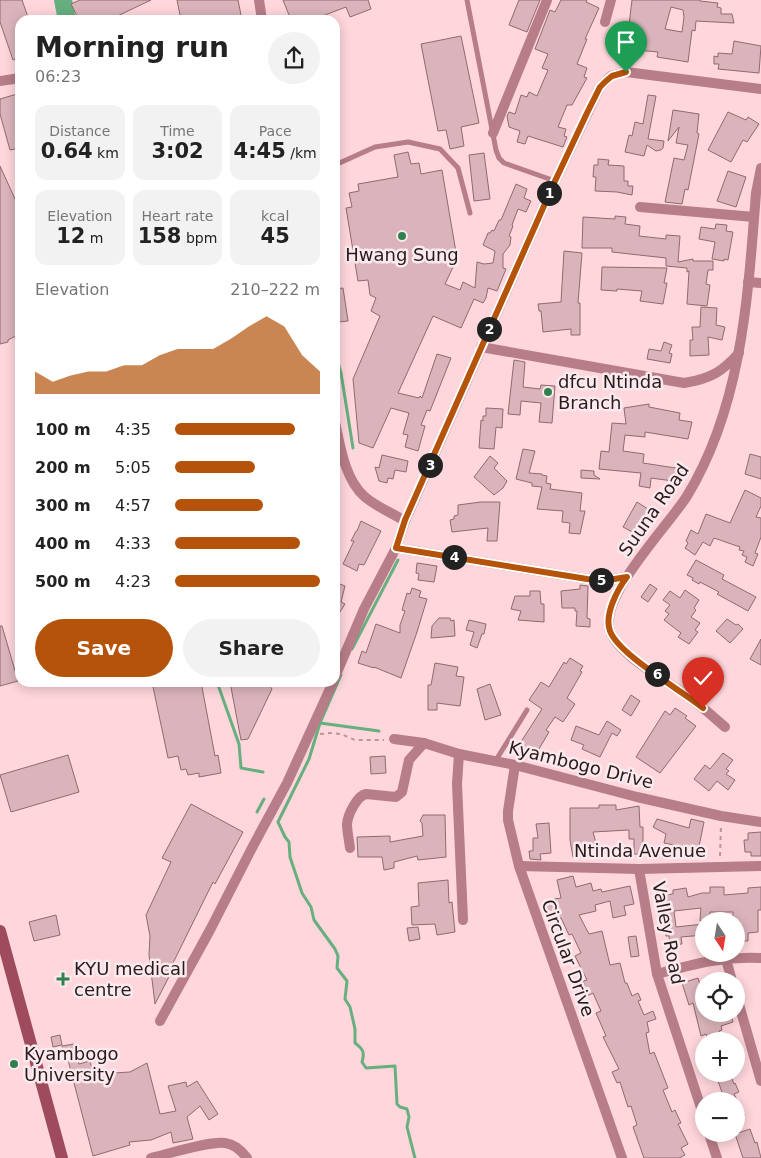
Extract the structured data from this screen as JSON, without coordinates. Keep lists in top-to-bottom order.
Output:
{
  "streets": {
    "street": [
      "Suuna Road",
      "Kyambogo Drive",
      "Ntinda Avenue",
      "Valley Road",
      "Circular Drive"
    ]
  },
  "crossings": [
    ["Kyambogo Drive", "Circular Drive"],
    ["Ntinda Avenue", "Valley Road"],
    ["Ntinda Avenue", "Circular Drive"]
  ],
  "places": {
    "other": ["Hwang Sung", "dfcu Ntinda Branch", "Kyambogo University"],
    "health": ["KYU medical centre"]
  },
  "north": "bottom",
  "page": {
    "heading": ["Morning run", "06:23"],
    "stats": [
      ["Distance", "0.64 km"],
      ["Time", "3:02"],
      ["Pace", "4:45 /km"],
      ["Elevation", "12 m"],
      ["Heart rate", "158 bpm"],
      ["kcal", "45"]
    ],
    "pins": [
      "1",
      "2",
      "3",
      "4",
      "5",
      "6"
    ],
    "chart": ["Elevation", "210–222 m"],
    "list": [
      {
        "name": "100 m",
        "note": "4:35"
      },
      {
        "name": "200 m",
        "note": "5:05"
      },
      {
        "name": "300 m",
        "note": "4:57"
      },
      {
        "name": "400 m",
        "note": "4:33"
      },
      {
        "name": "500 m",
        "note": "4:23"
      }
    ],
    "buttons": ["Save", "Share"],
    "map_buttons": ["+", "−"]
  }
}
